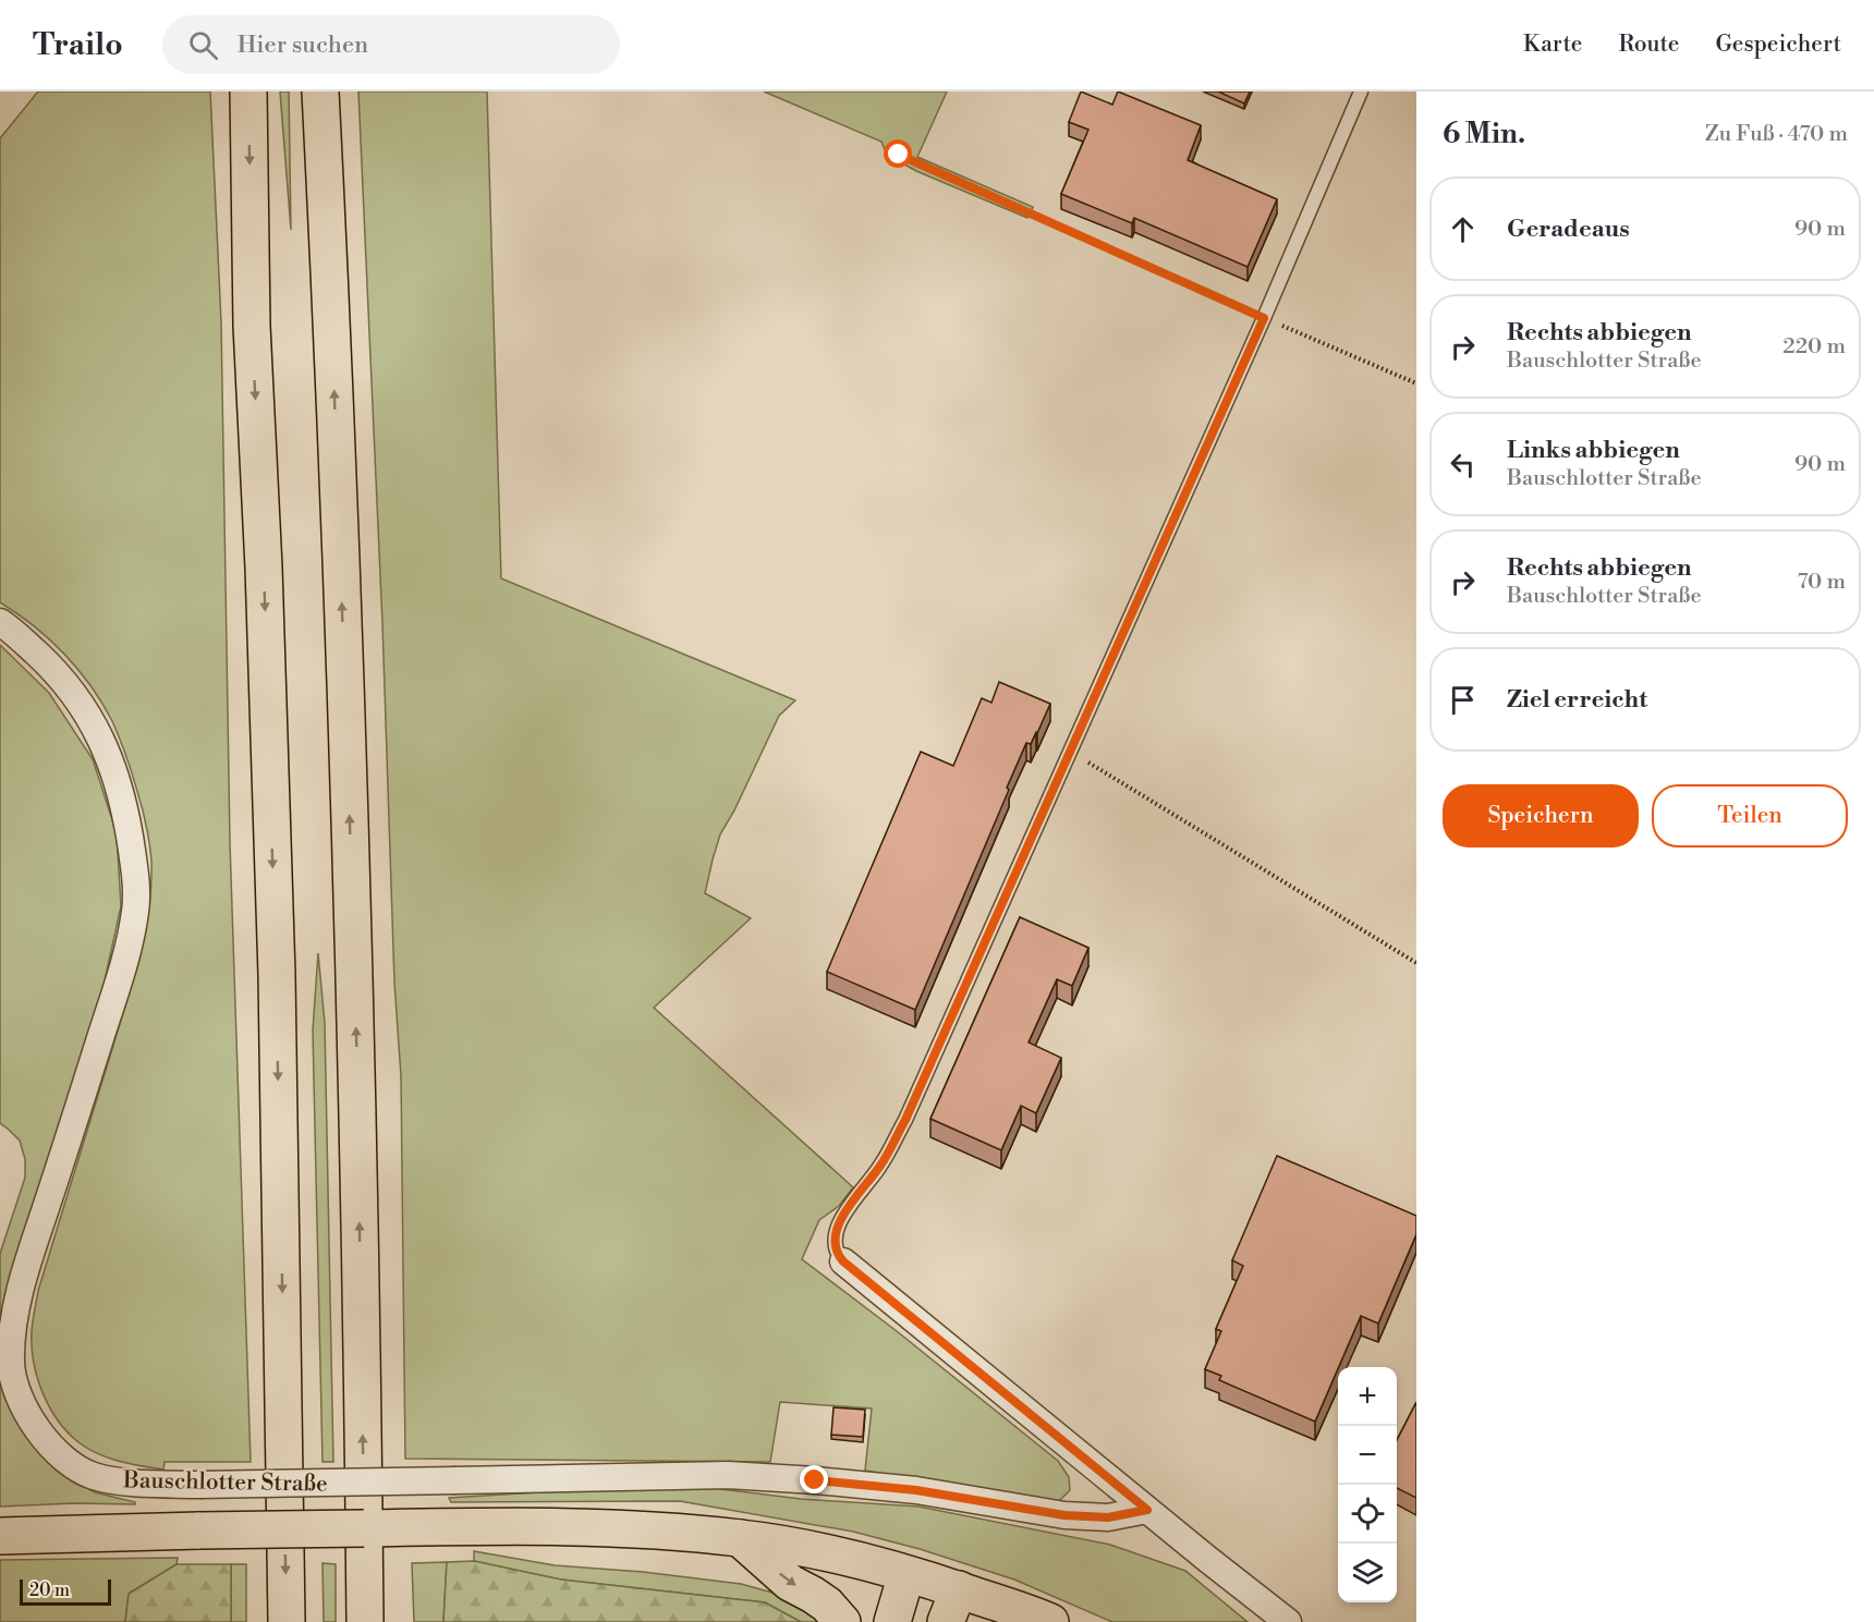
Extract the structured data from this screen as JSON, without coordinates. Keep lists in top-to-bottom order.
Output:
{
  "streets": {
    "street": ["Bauschlotter Straße"]
  },
  "scale_bar": "20 m",
  "page": {
    "header": "Trailo",
    "search": "Hier suchen",
    "nav": ["Karte", "Route", "Gespeichert"],
    "heading": ["6 Min.", "Zu Fuß · 470 m"],
    "list": [
      ["Geradeaus", "90 m"],
      ["Rechts abbiegen", "Bauschlotter Straße", "220 m"],
      ["Links abbiegen", "Bauschlotter Straße", "90 m"],
      ["Rechts abbiegen", "Bauschlotter Straße", "70 m"],
      "Ziel erreicht"
    ],
    "buttons": ["Speichern", "Teilen"],
    "map_buttons": ["+", "−"],
    "scale": "20 m"
  }
}
